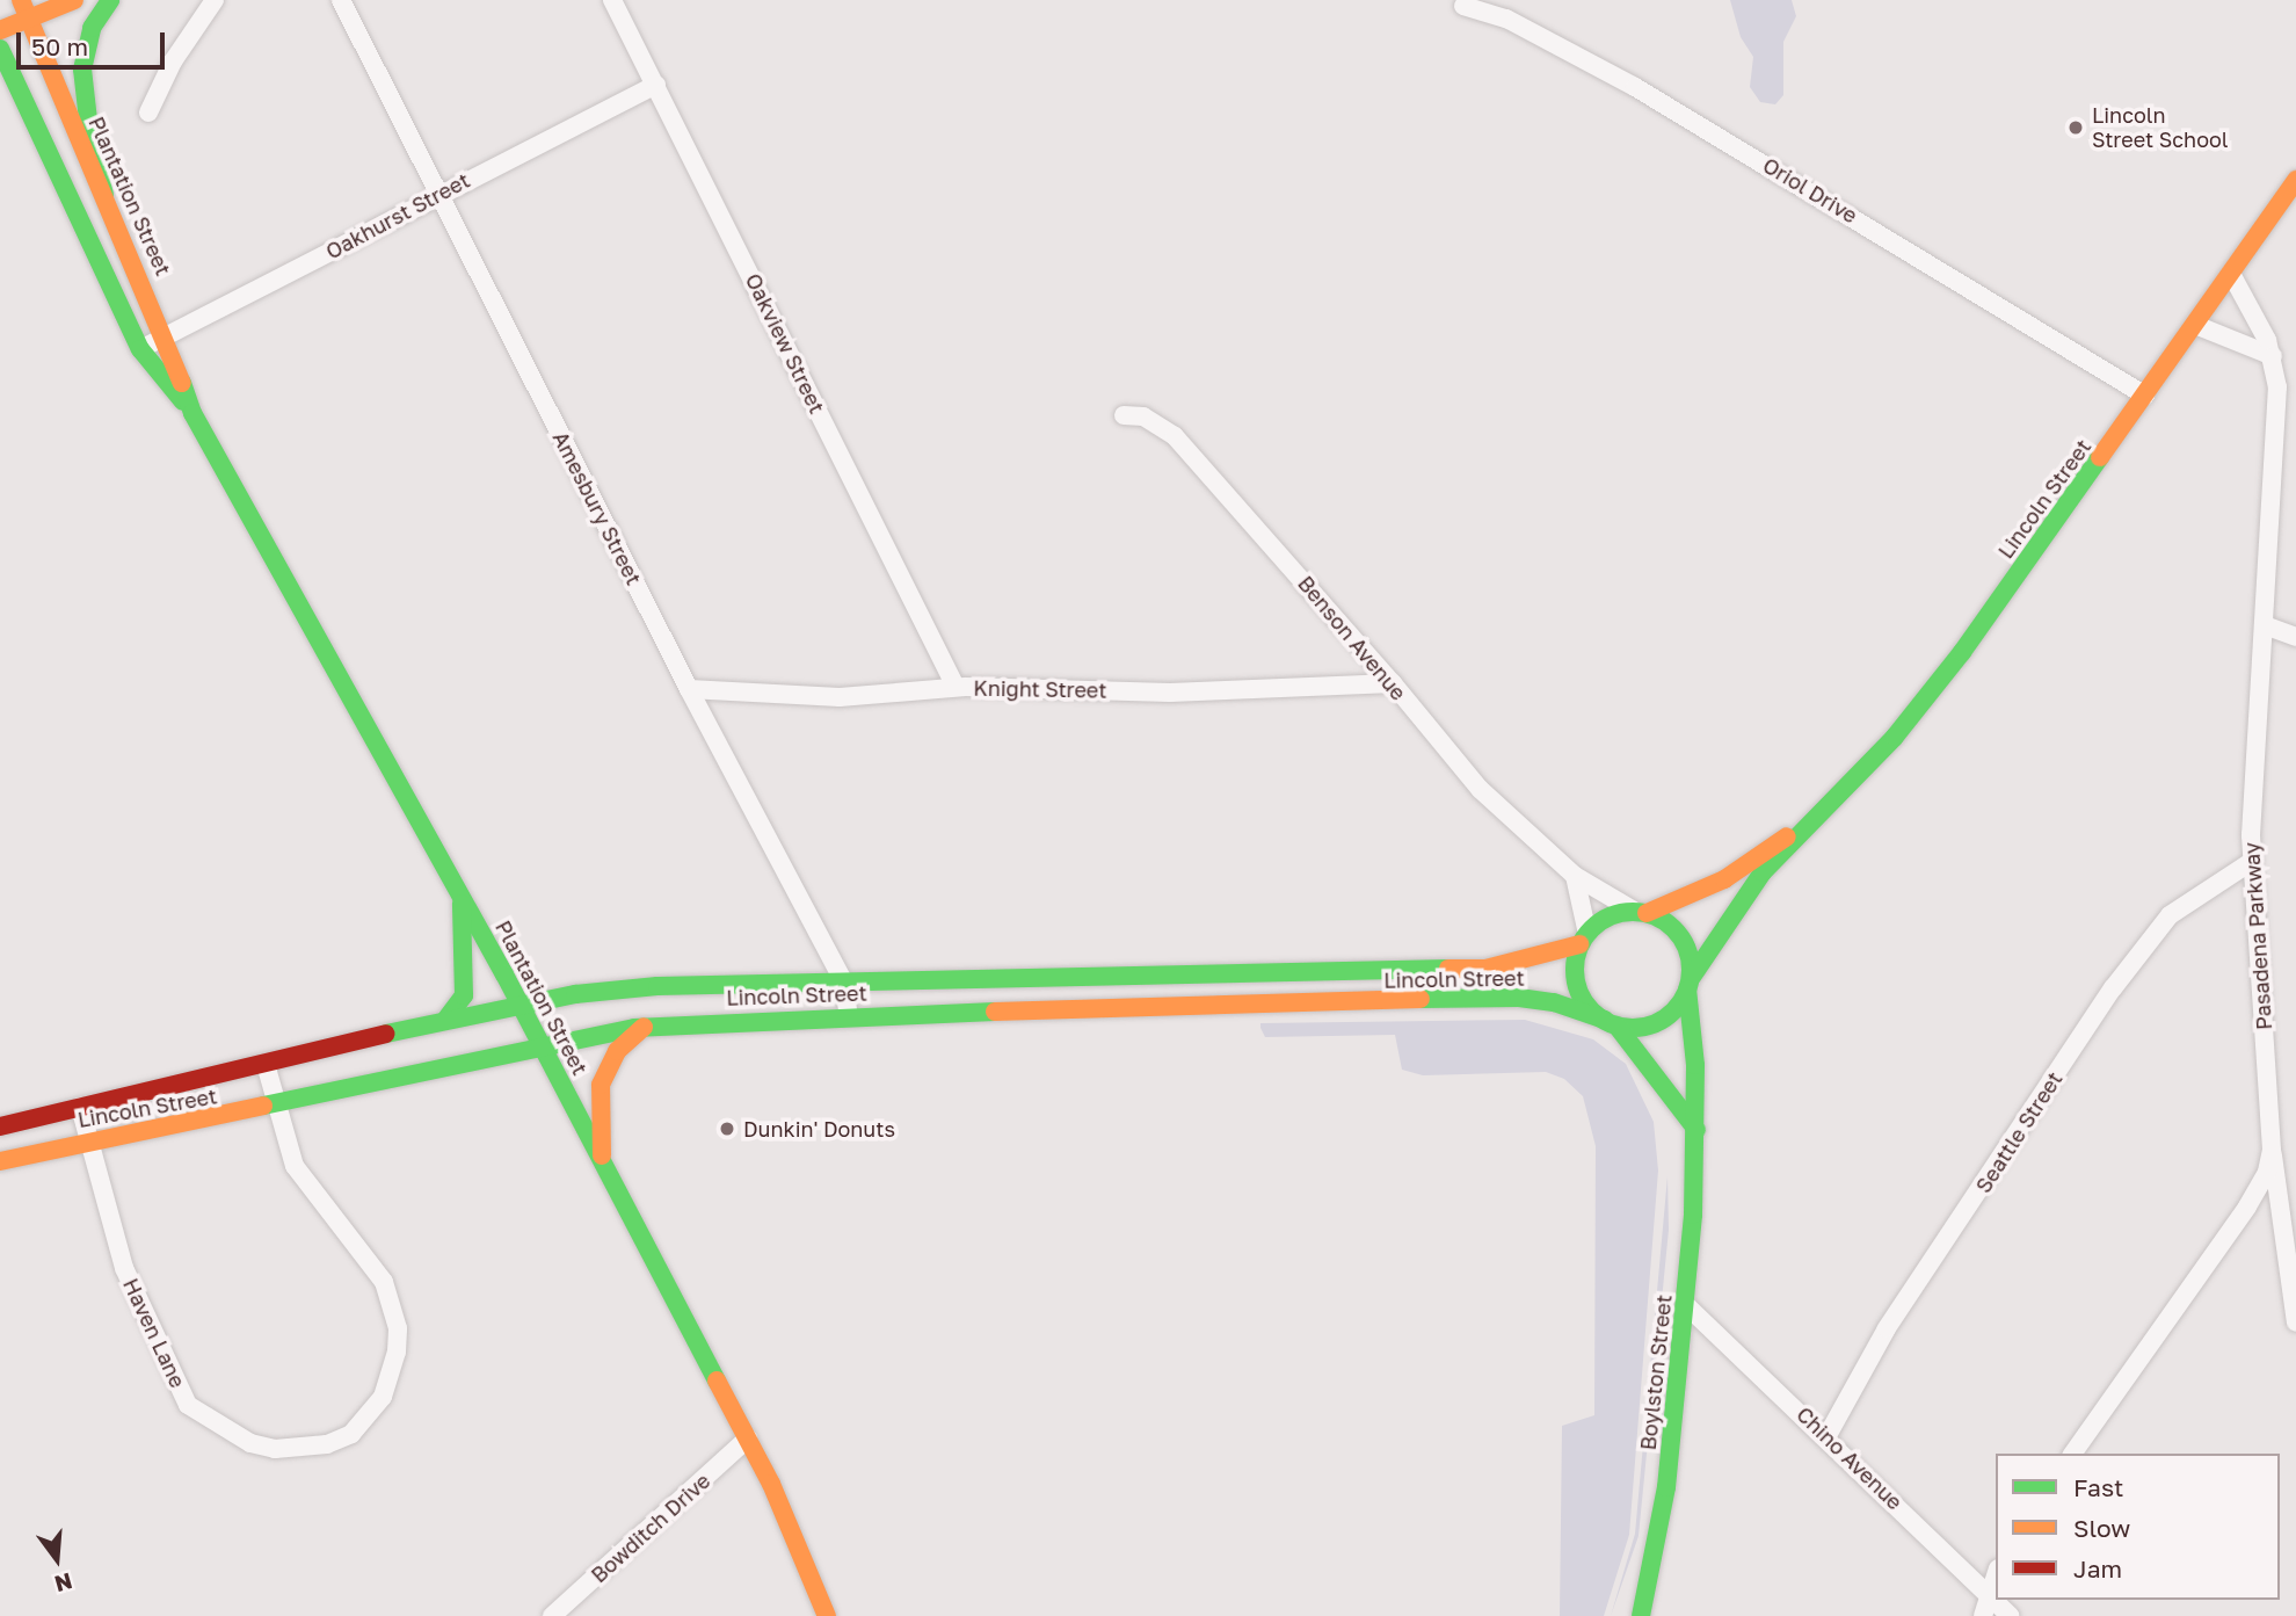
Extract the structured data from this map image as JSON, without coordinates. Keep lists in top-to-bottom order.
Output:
{
  "streets": {
    "main road": ["Plantation Street", "Lincoln Street", "Boylston Street"],
    "street": [
      "Oriol Drive",
      "Oakhurst Street",
      "Oakview Street",
      "Amesbury Street",
      "Benson Avenue",
      "Knight Street",
      "Pasadena Parkway",
      "Seattle Street",
      "Haven Lane",
      "Chino Avenue",
      "Bowditch Drive"
    ]
  },
  "crossings": [
    ["Oriol Drive", "Lincoln Street"],
    ["Plantation Street", "Oakhurst Street"],
    ["Plantation Street", "Lincoln Street"],
    ["Plantation Street", "Bowditch Drive"],
    ["Oakhurst Street", "Oakview Street"],
    ["Oakhurst Street", "Amesbury Street"],
    ["Oakview Street", "Knight Street"],
    ["Lincoln Street", "Amesbury Street"],
    ["Lincoln Street", "Benson Avenue"],
    ["Lincoln Street", "Pasadena Parkway"],
    ["Lincoln Street", "Haven Lane"],
    ["Lincoln Street", "Boylston Street"],
    ["Amesbury Street", "Knight Street"],
    ["Benson Avenue", "Knight Street"],
    ["Benson Avenue", "Boylston Street"],
    ["Pasadena Parkway", "Seattle Street"],
    ["Seattle Street", "Chino Avenue"],
    ["Boylston Street", "Chino Avenue"]
  ],
  "places": ["Lincoln Street School", "Dunkin' Donuts"],
  "legend": ["Fast", "Slow", "Jam"],
  "scale_bar": "50 m",
  "north": "bottom"
}
